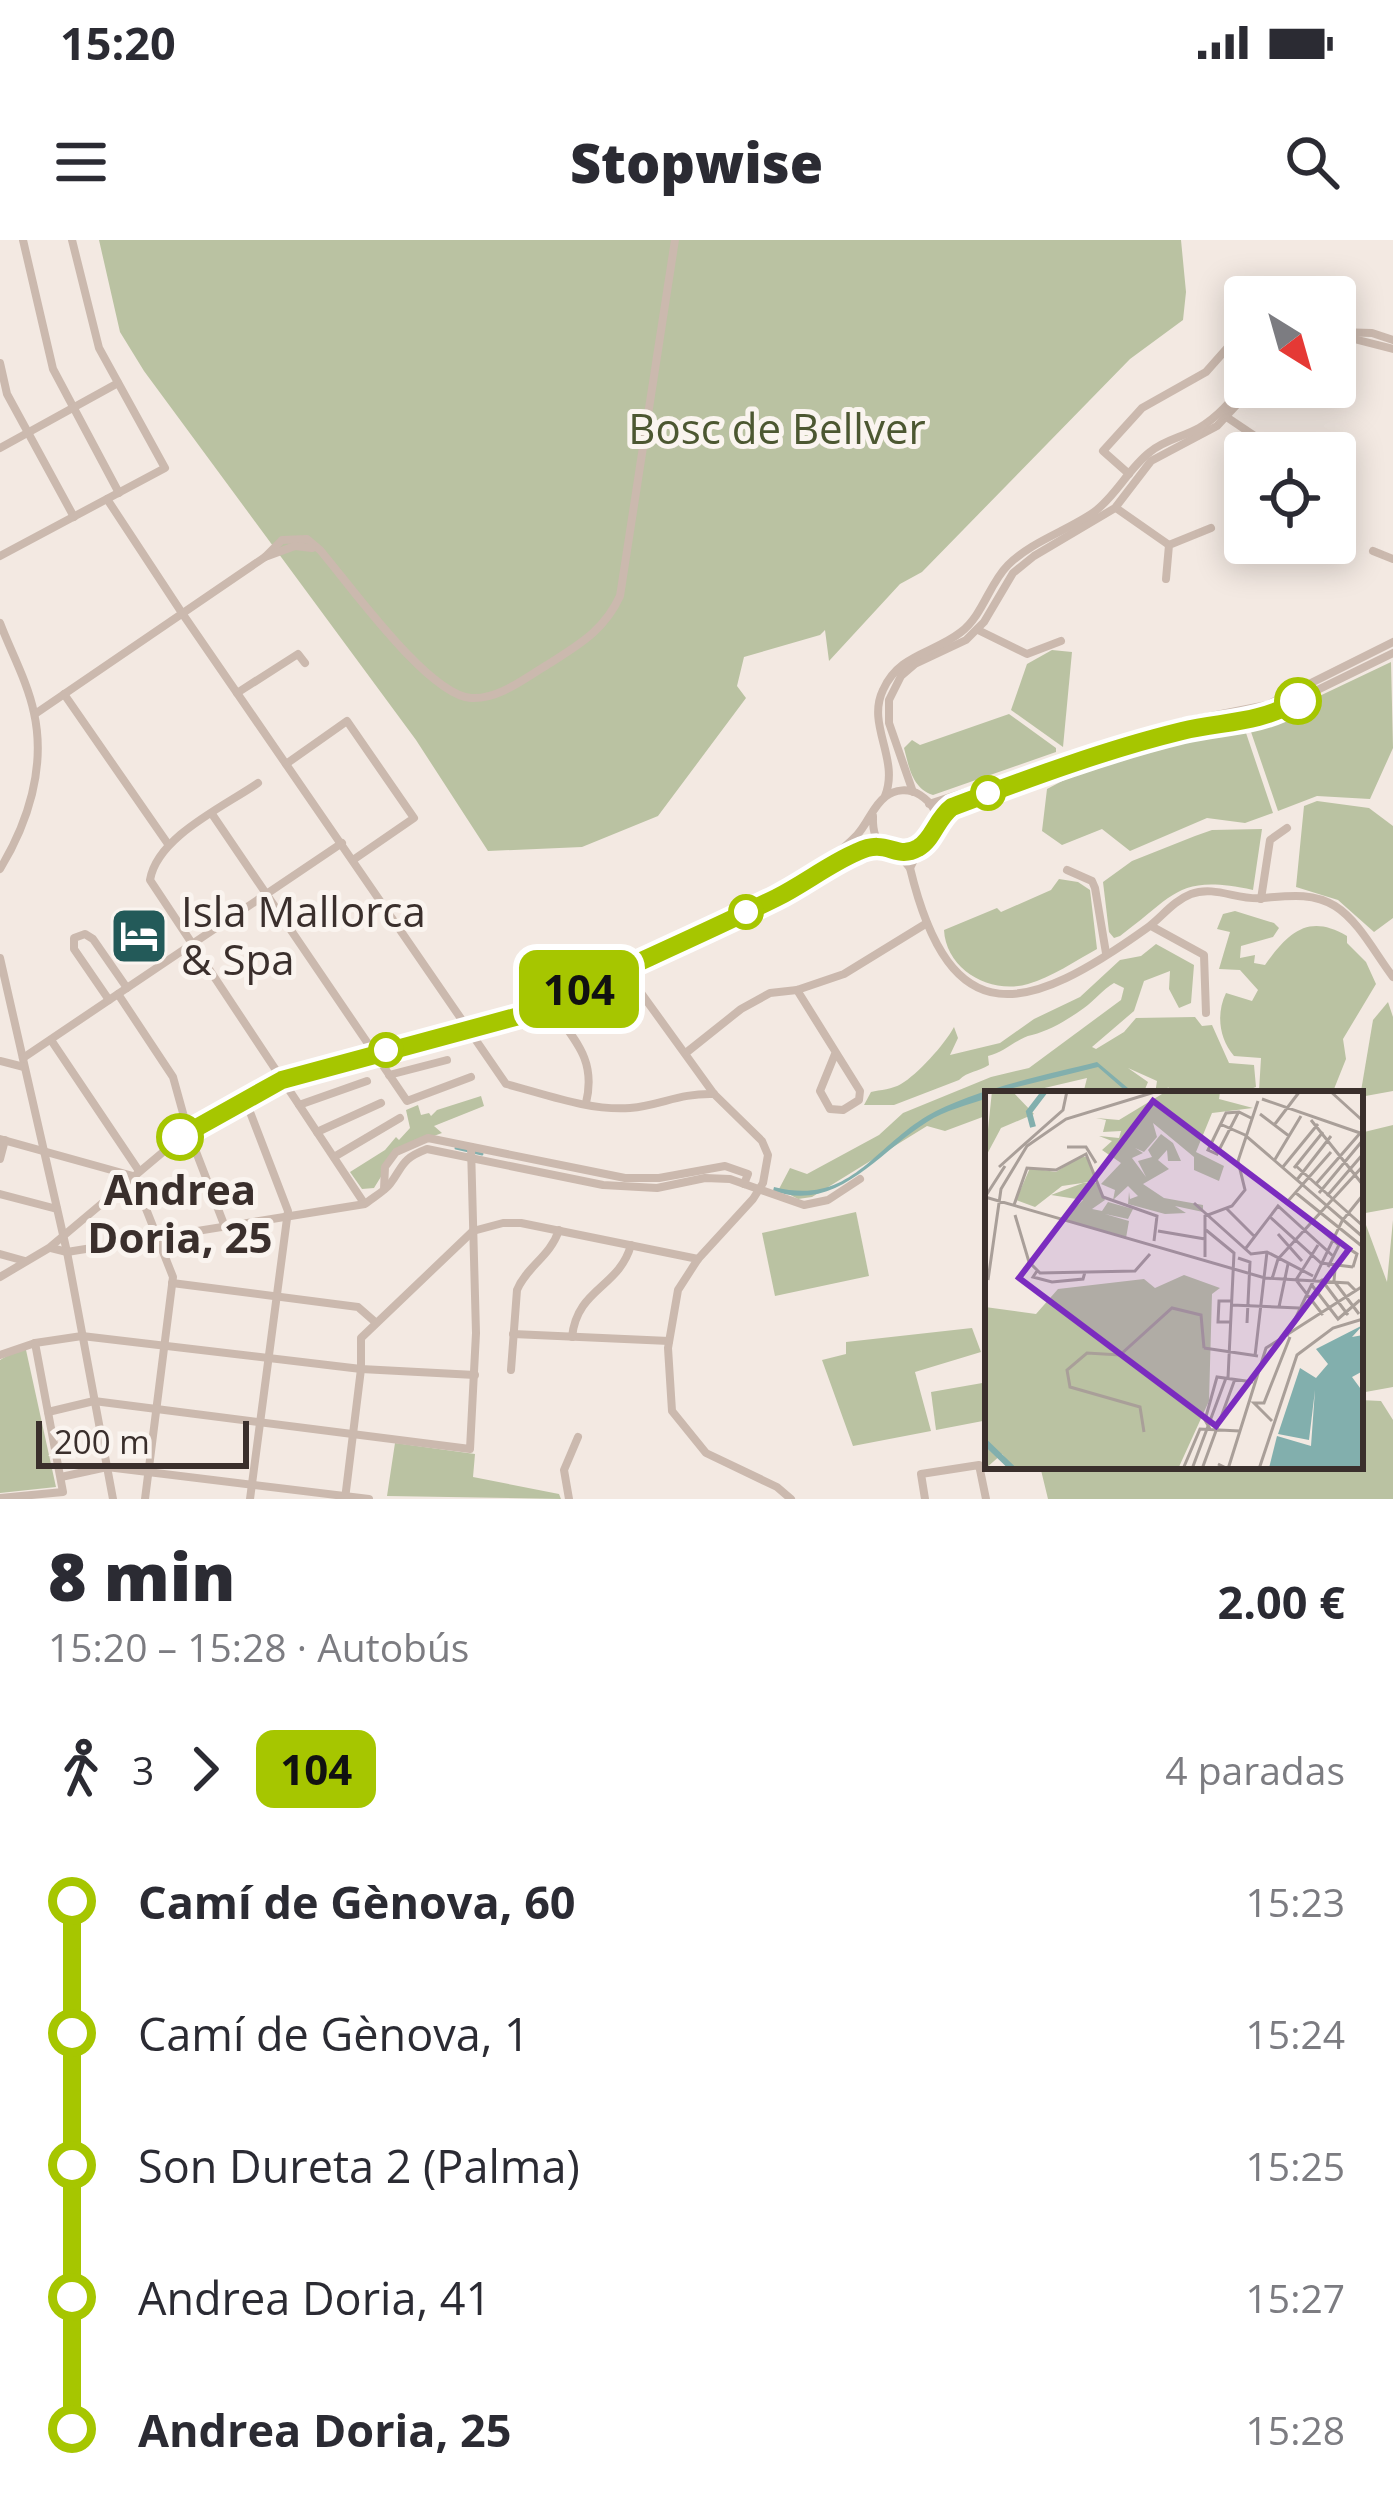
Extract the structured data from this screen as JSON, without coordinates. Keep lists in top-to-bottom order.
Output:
{
  "parks": ["Bosc de Bellver"],
  "places": {
    "hotel": ["Isla Mallorca & Spa"],
    "other": ["Andrea Doria, 25"]
  },
  "lines": ["bus line 104"],
  "scale_bar": "200 m",
  "north": "bottom right",
  "page": {
    "status": "15:20",
    "header": "Stopwise",
    "on_map": "104",
    "scale": "200 m",
    "heading": ["8 min", "15:20 – 15:28 · Autobús", "2.00 €"],
    "legs": ["3", "104", "4 paradas"],
    "list": [
      {
        "name": "Camí de Gènova, 60",
        "value": "15:23"
      },
      {
        "name": "Camí de Gènova, 1",
        "value": "15:24"
      },
      {
        "name": "Son Dureta 2 (Palma)",
        "value": "15:25"
      },
      {
        "name": "Andrea Doria, 41",
        "value": "15:27"
      },
      {
        "name": "Andrea Doria, 25",
        "value": "15:28"
      }
    ]
  }
}
